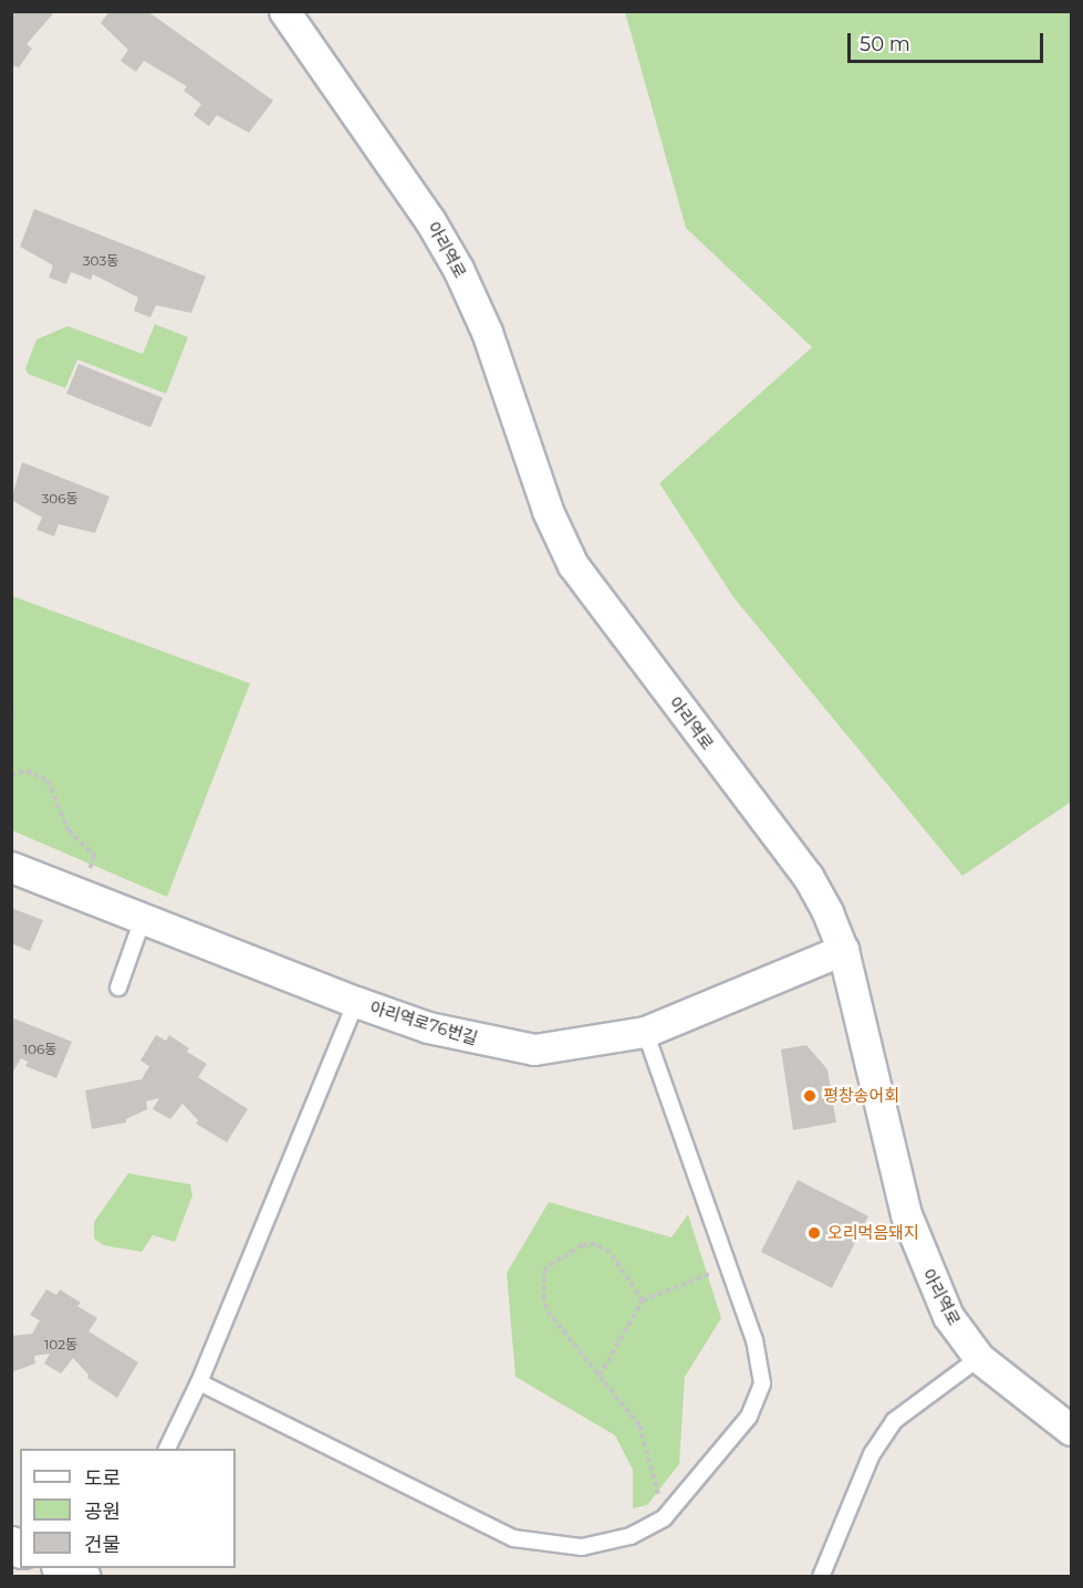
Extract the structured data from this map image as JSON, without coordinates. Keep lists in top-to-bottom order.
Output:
{
  "streets": {
    "street": ["아리역로", "아리역로76번길"]
  },
  "crossings": [
    ["아리역로", "아리역로76번길"]
  ],
  "places": ["평창송어회", "오리먹음돼지"],
  "house_numbers": [
    "303동",
    "306동",
    "106동",
    "102동"
  ],
  "legend": ["도로", "공원", "건물"],
  "scale_bar": "50 m"
}
